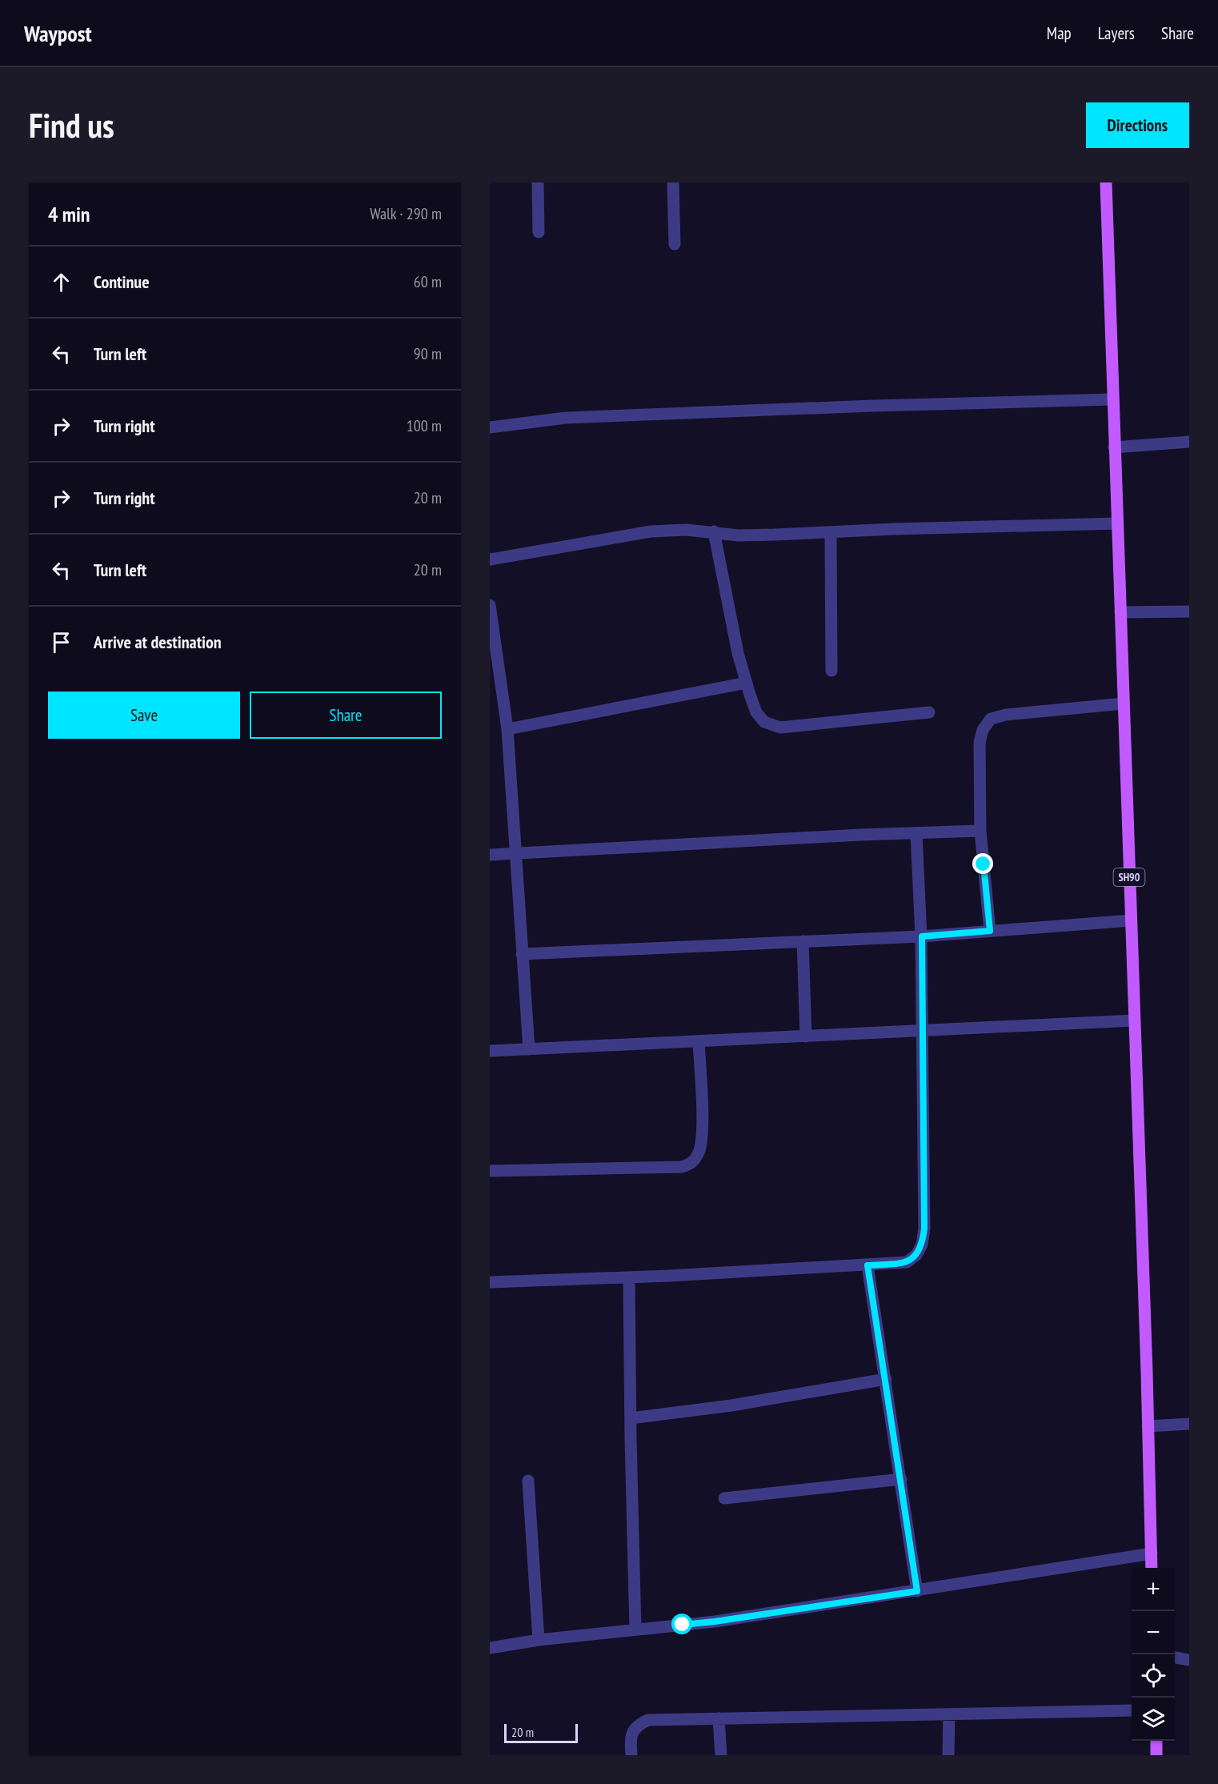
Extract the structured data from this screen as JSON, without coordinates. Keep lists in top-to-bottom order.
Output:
{
  "streets": {
    "main road": ["SH90"]
  },
  "scale_bar": "20 m",
  "page": {
    "header": "Waypost",
    "nav": ["Map", "Layers", "Share"],
    "buttons": [
      "Directions",
      ["Save", "Share"]
    ],
    "title": "Find us",
    "heading": ["4 min", "Walk · 290 m"],
    "list": [
      ["Continue", "60 m"],
      ["Turn left", "90 m"],
      ["Turn right", "100 m"],
      ["Turn right", "20 m"],
      ["Turn left", "20 m"],
      "Arrive at destination"
    ],
    "map_buttons": ["+", "−"],
    "scale": "20 m"
  }
}
